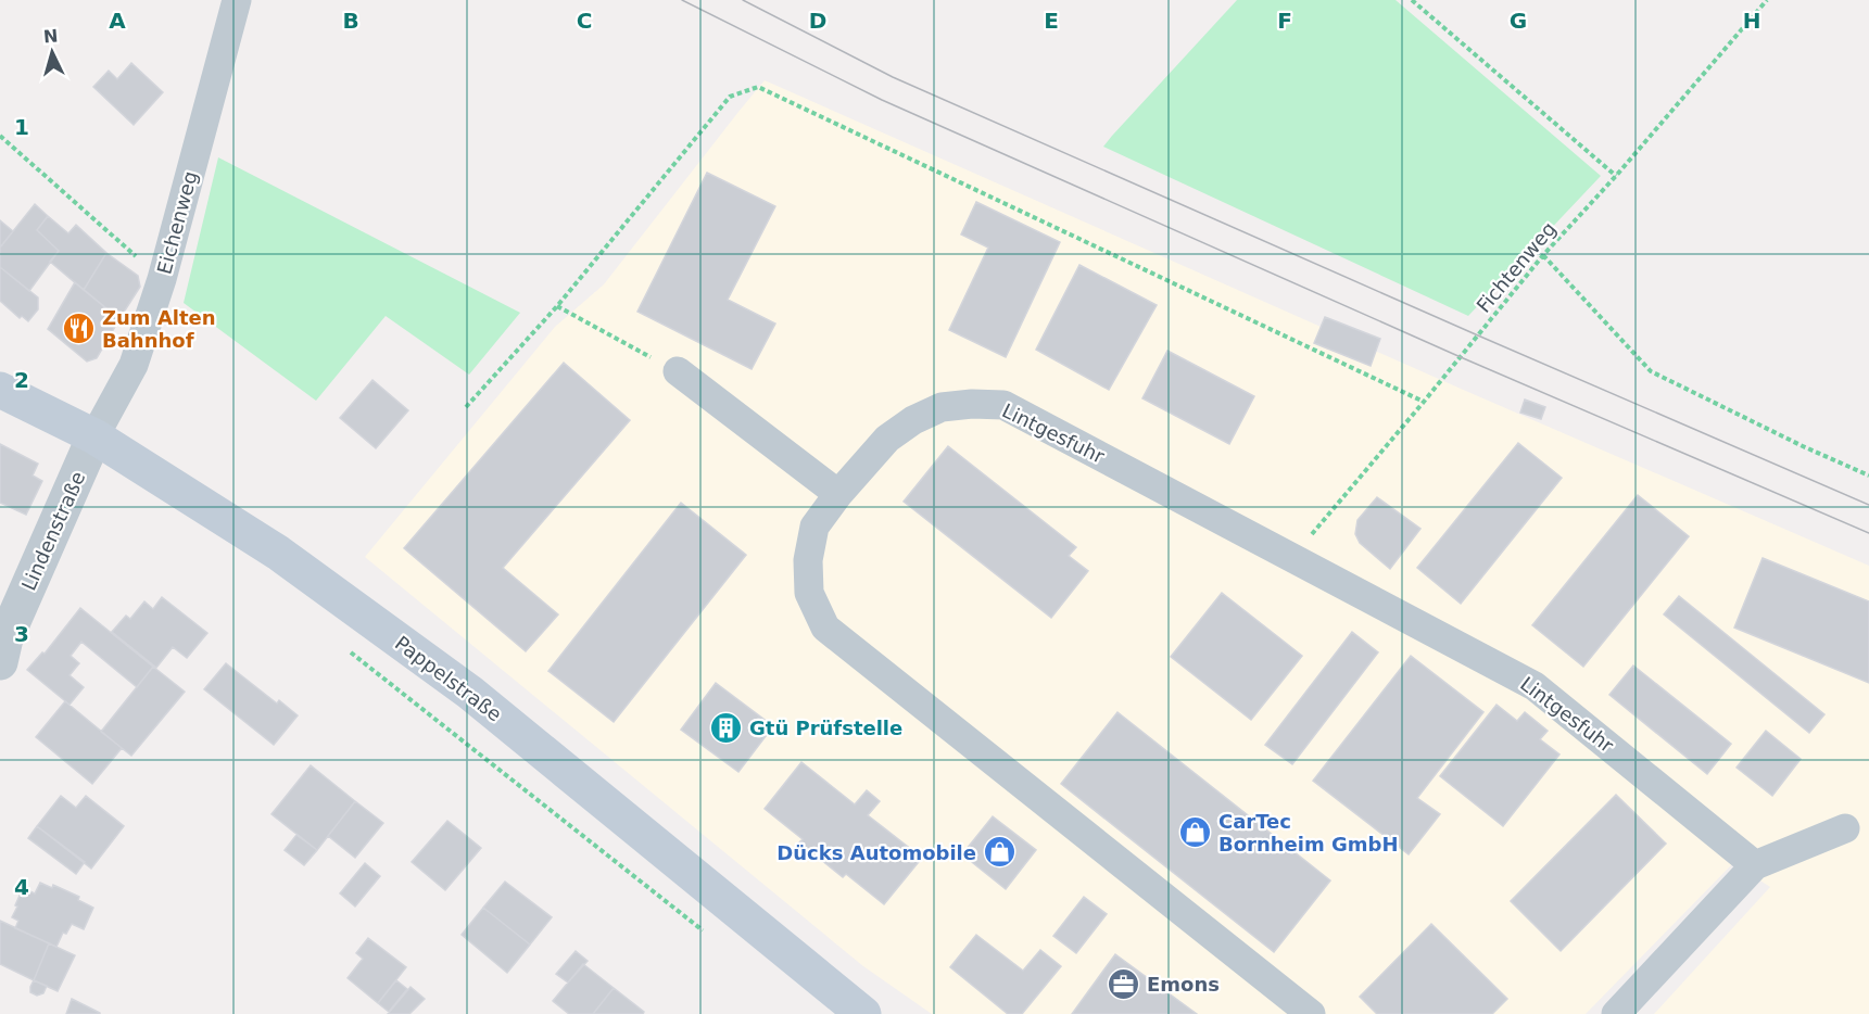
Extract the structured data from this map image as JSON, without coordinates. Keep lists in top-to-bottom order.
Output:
{
  "streets": {
    "main road": ["Pappelstraße"],
    "street": ["Eichenweg", "Lintgesfuhr", "Lindenstraße"],
    "path": ["Fichtenweg"]
  },
  "crossings": [
    ["Eichenweg", "Lindenstraße"],
    ["Eichenweg", "Pappelstraße"],
    ["Fichtenweg", "Lintgesfuhr"],
    ["Lindenstraße", "Pappelstraße"]
  ],
  "places": {
    "restaurant": ["Zum Alten Bahnhof"],
    "building": ["Gtü Prüfstelle"],
    "shop": ["CarTec Bornheim GmbH", "Dücks Automobile"],
    "office": ["Emons"]
  },
  "north": "top",
  "grid": {
    "columns": [
      "A",
      "B",
      "C",
      "D",
      "E",
      "F",
      "G",
      "H"
    ],
    "rows": [
      "1",
      "2",
      "3",
      "4"
    ]
  }
}
